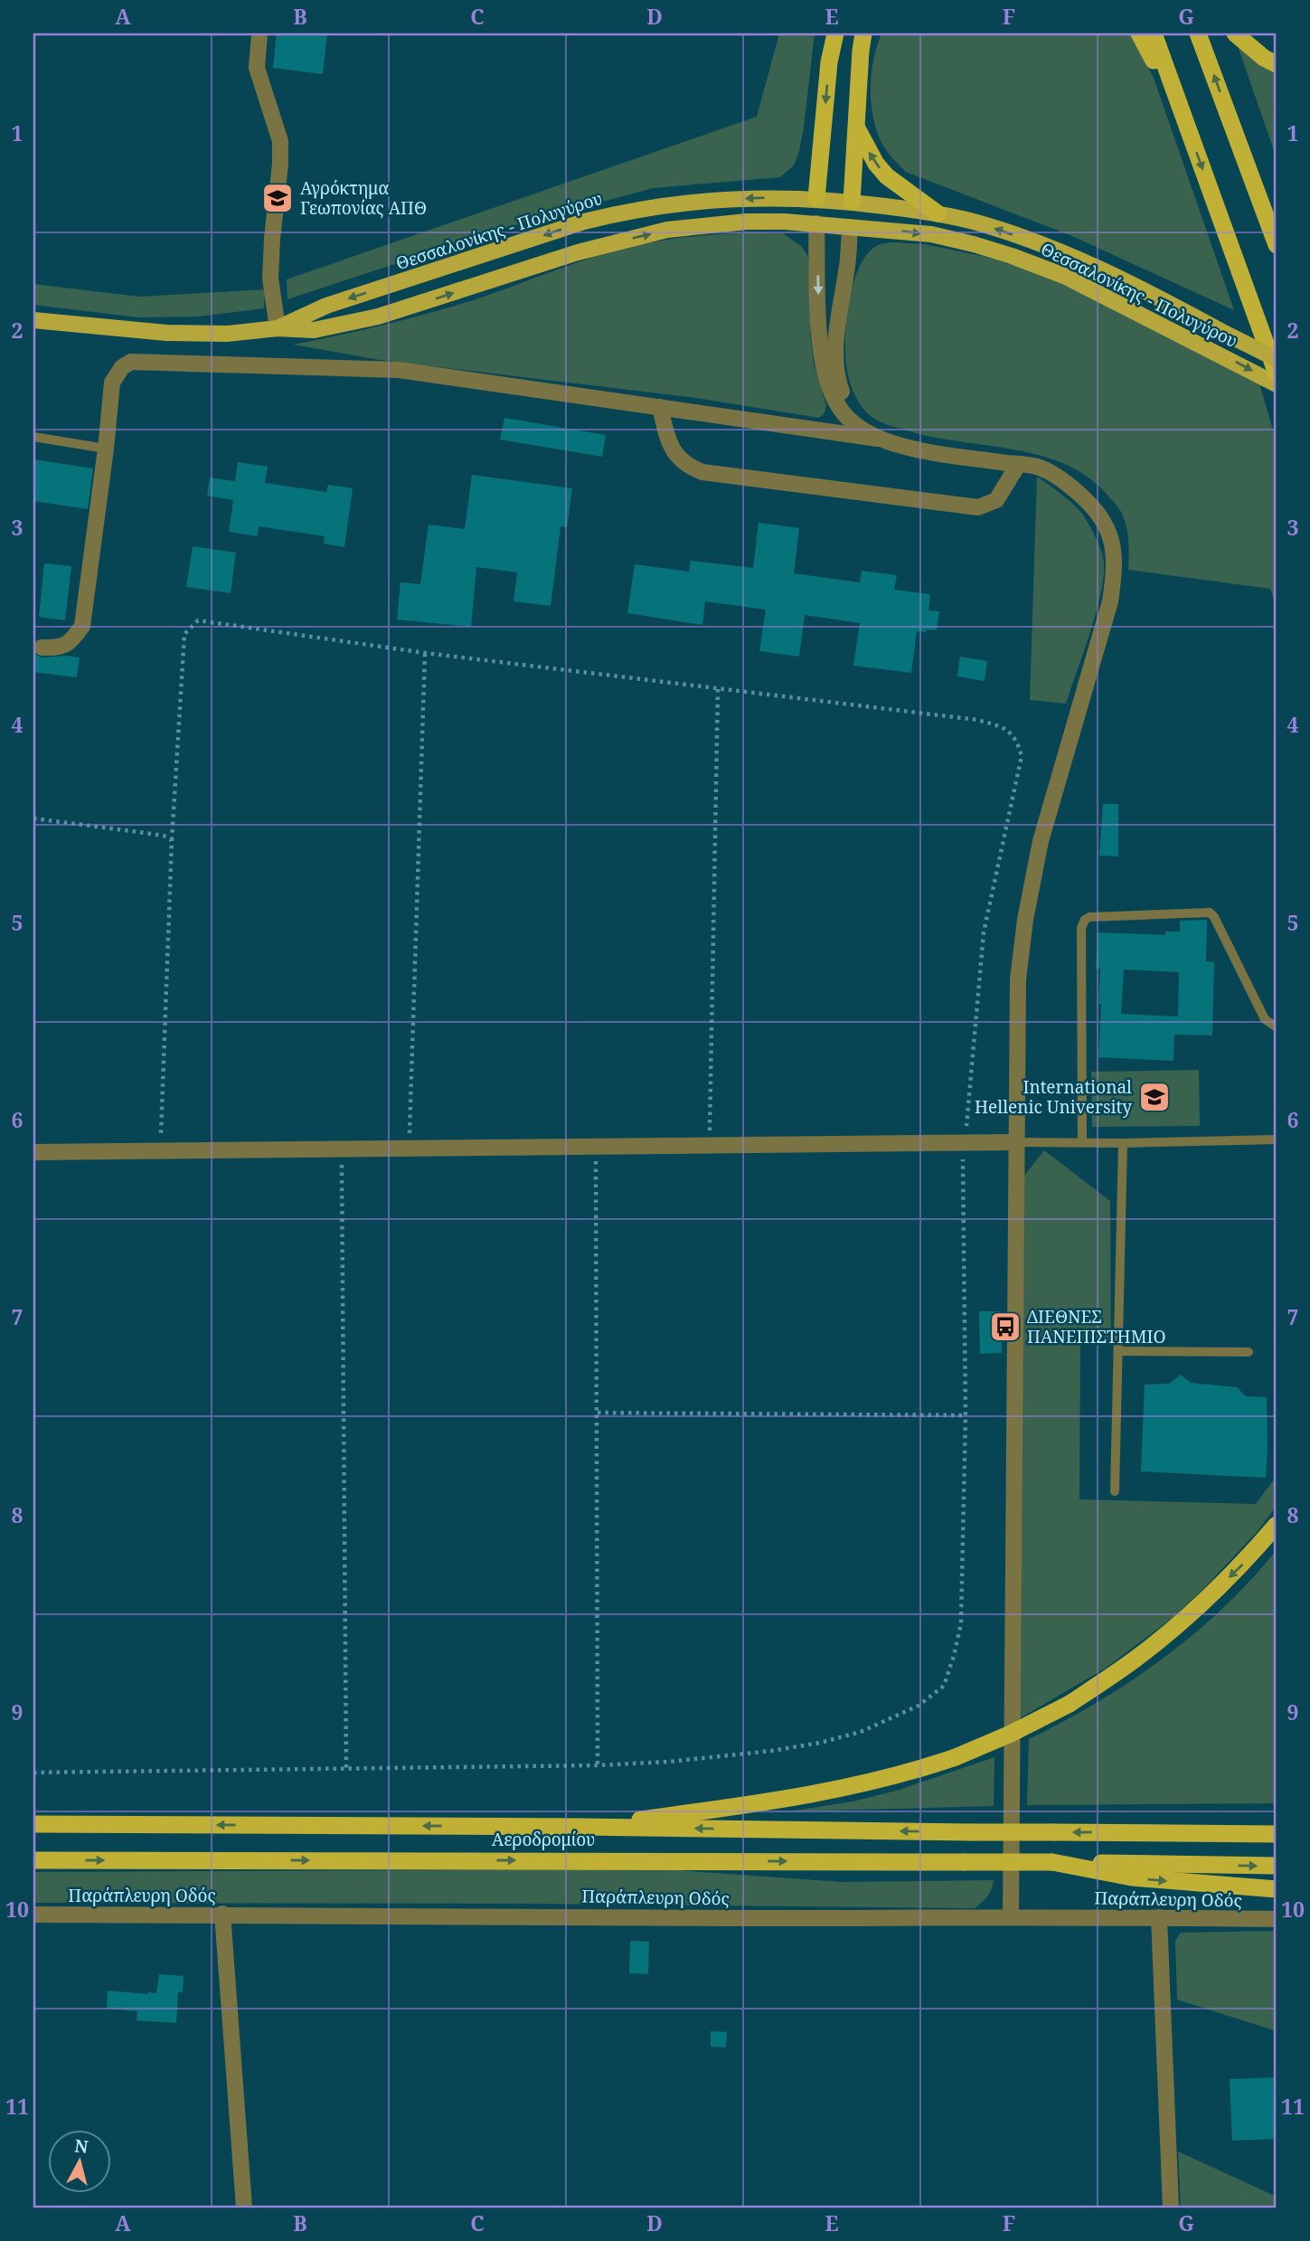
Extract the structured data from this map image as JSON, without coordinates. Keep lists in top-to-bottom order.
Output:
{
  "streets": {
    "highway": ["Αεροδρομίου"],
    "main road": ["Θεσσαλονίκης - Πολυγύρου"],
    "street": ["Παράπλευρη Οδός"]
  },
  "places": {
    "school or university": ["Αγρόκτημα Γεωπονίας ΑΠΘ", "International Hellenic University"],
    "bus stop": ["ΔΙΕΘΝΕΣ ΠΑΝΕΠΙΣΤΗΜΙΟ"]
  },
  "north": "top",
  "grid": {
    "columns": [
      "A",
      "B",
      "C",
      "D",
      "E",
      "F",
      "G"
    ],
    "rows": [
      "1",
      "2",
      "3",
      "4",
      "5",
      "6",
      "7",
      "8",
      "9",
      "10",
      "11"
    ]
  }
}
